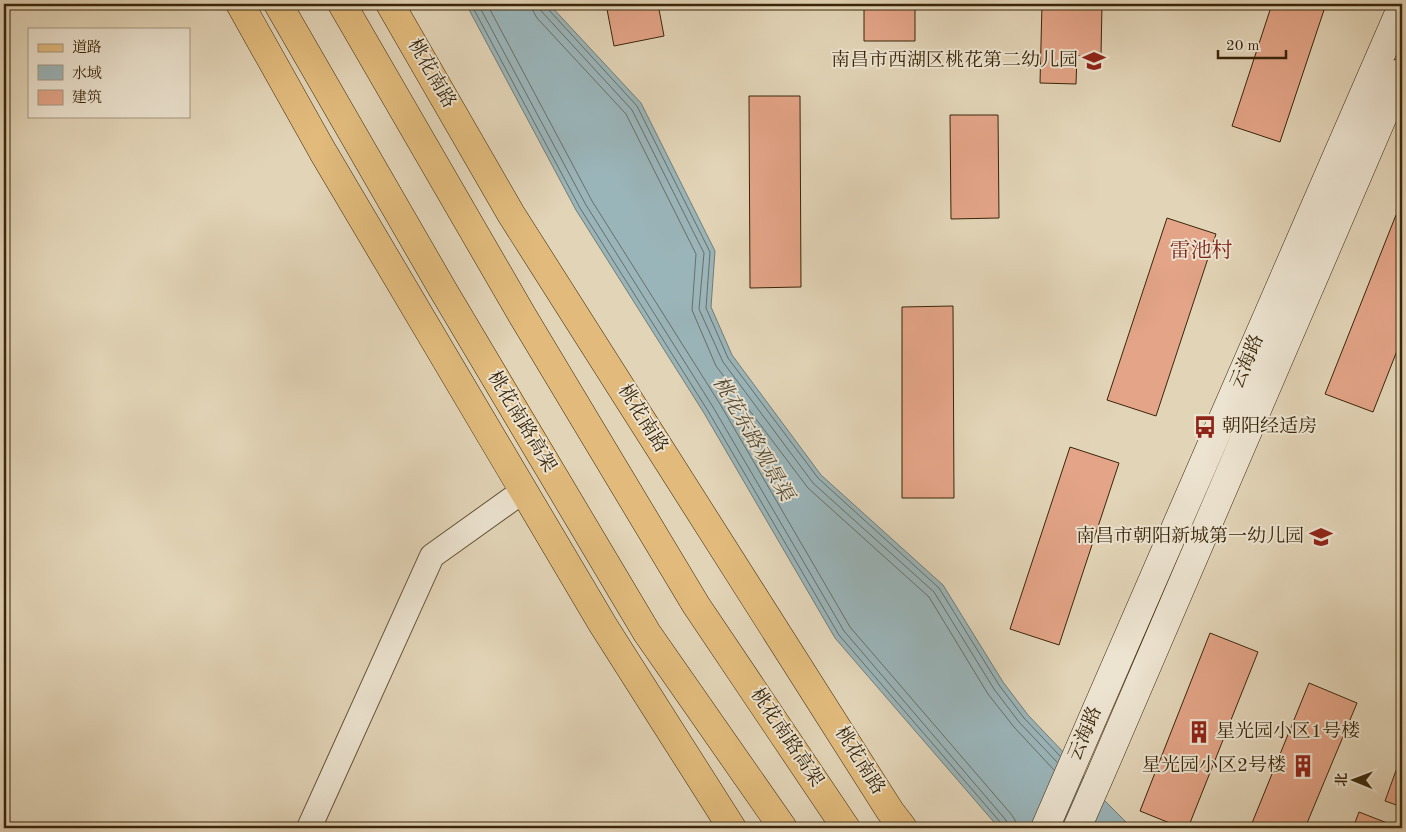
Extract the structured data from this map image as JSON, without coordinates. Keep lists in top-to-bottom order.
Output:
{
  "streets": {
    "main road": ["桃花南路", "桃花南路高架"],
    "street": ["云海路"]
  },
  "districts": ["雷池村"],
  "water": ["桃花东路观景渠"],
  "places": {
    "school or university": ["南昌市西湖区桃花第二幼儿园", "南昌市朝阳新城第一幼儿园"],
    "bus stop": ["朝阳经适房"],
    "building": ["星光园小区1号楼", "星光园小区2号楼"]
  },
  "legend": ["道路", "水域", "建筑"],
  "scale_bar": "20 m",
  "north": "left"
}
